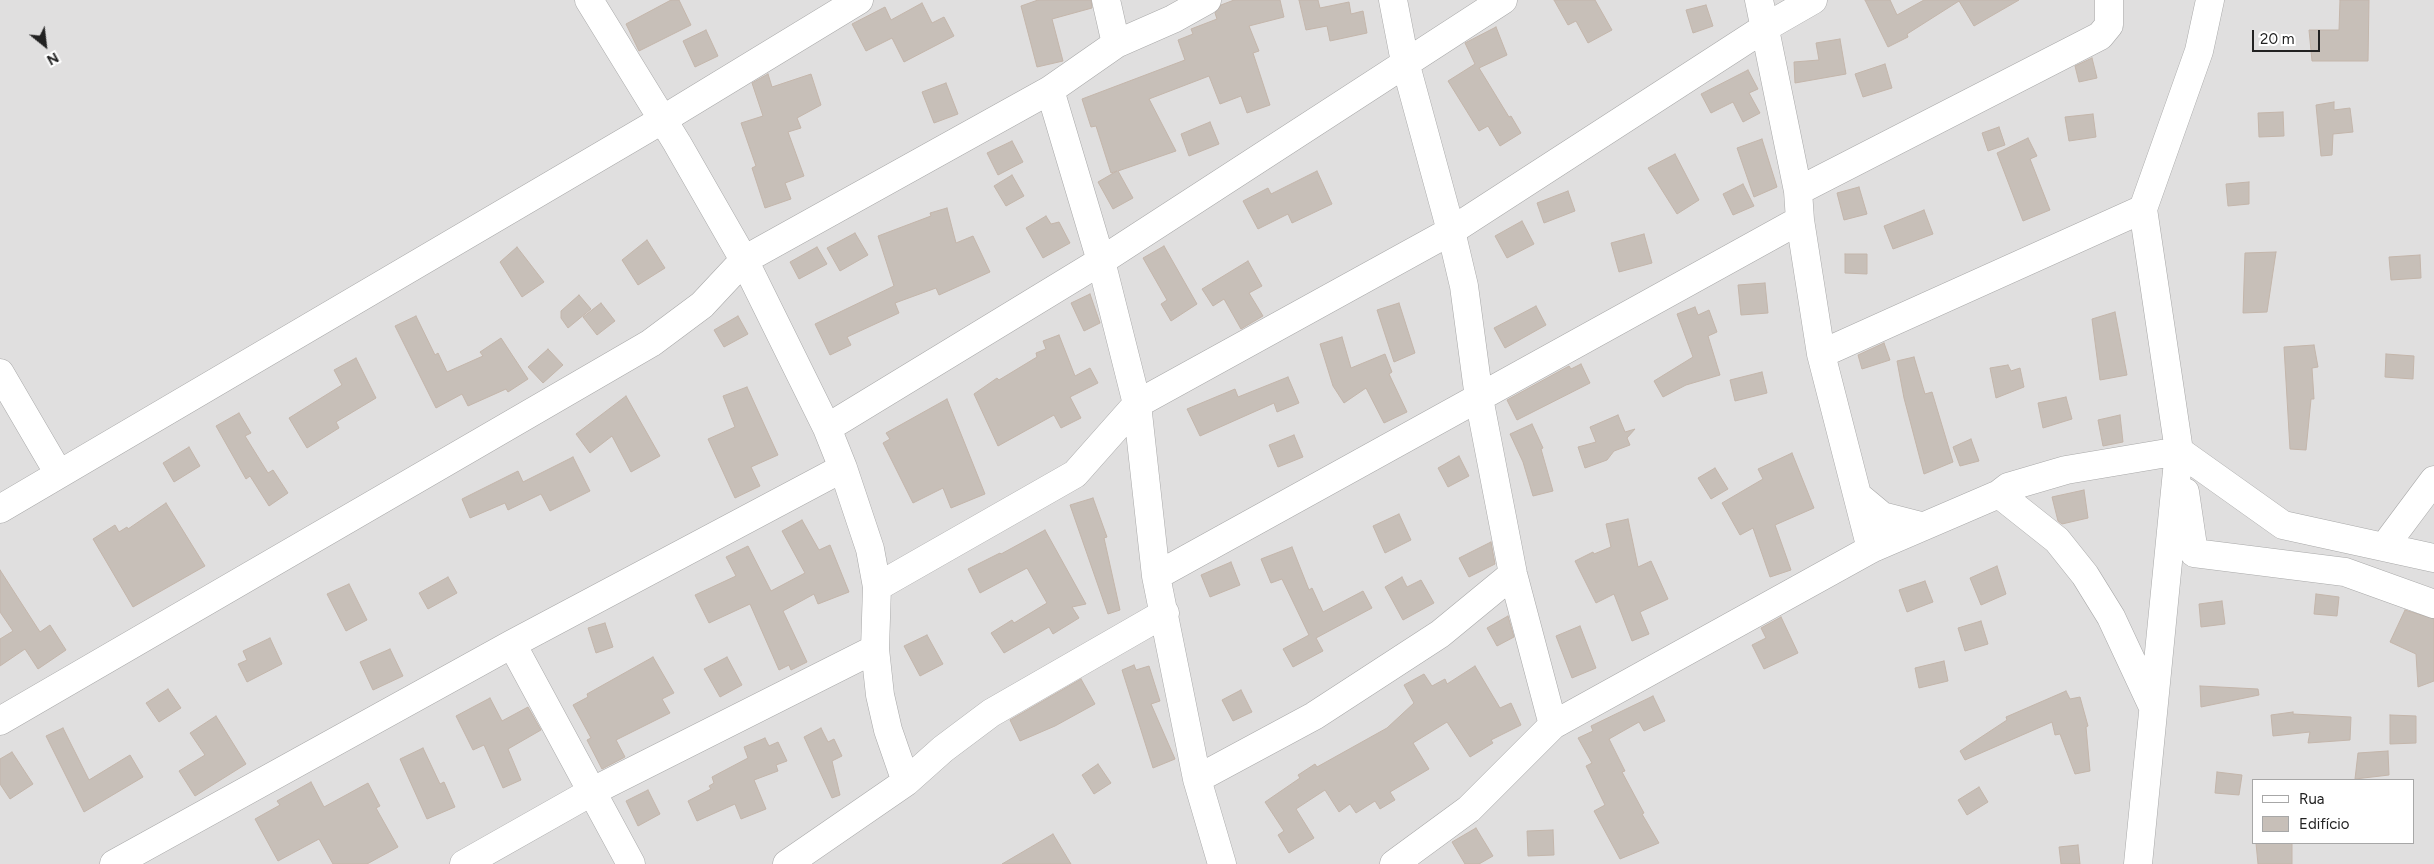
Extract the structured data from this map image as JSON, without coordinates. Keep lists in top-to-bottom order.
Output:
{
  "legend": ["Rua", "Edifício"],
  "scale_bar": "20 m",
  "north": "bottom right"
}
